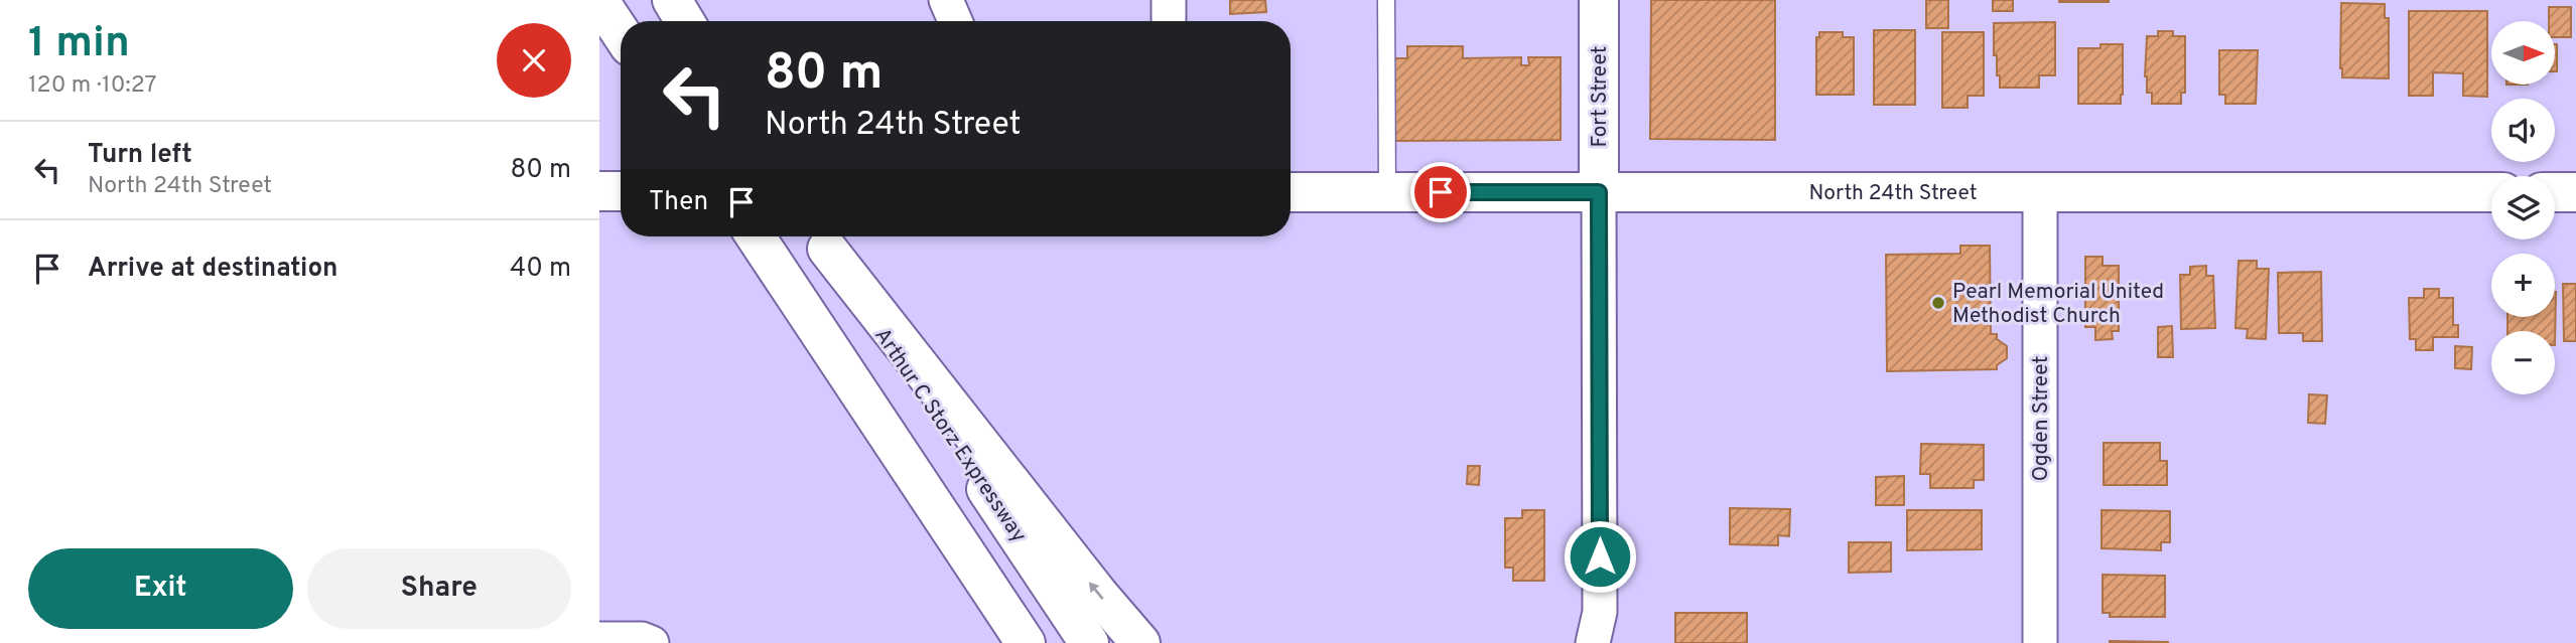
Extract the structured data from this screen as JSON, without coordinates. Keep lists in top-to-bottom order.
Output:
{
  "streets": {
    "main road": ["Fort Street", "North 24th Street", "Arthur C Storz Expressway"],
    "street": ["Ogden Street"]
  },
  "crossings": [
    ["Fort Street", "North 24th Street"],
    ["North 24th Street", "Ogden Street"]
  ],
  "places": ["Pearl Memorial United Methodist Church"],
  "north": "right",
  "page": {
    "heading": ["1 min", "120 m · 10:27"],
    "map_buttons": ["+", "−"],
    "turn": ["80 m", "North 24th Street"],
    "list": [
      {
        "name": "Turn left",
        "note": "North 24th Street",
        "value": "80 m"
      },
      {
        "name": "Arrive at destination",
        "value": "40 m"
      }
    ],
    "then": "Then",
    "buttons": ["Exit", "Share"]
  }
}
